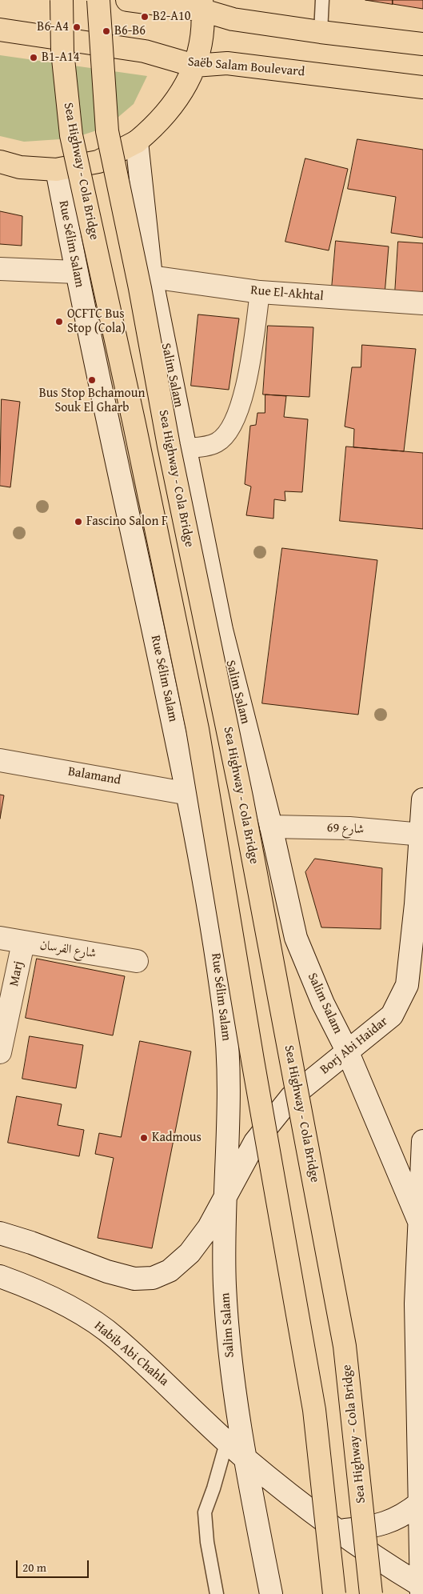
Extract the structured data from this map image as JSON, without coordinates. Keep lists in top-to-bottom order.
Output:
{
  "streets": {
    "main road": [
      "Saëb Salam Boulevard",
      "Sea Highway - Cola Bridge",
      "Rue Sélim Salam",
      "Rue El-Akhtal",
      "Salim Salam",
      "Balamand",
      "شارع 69",
      "شارع الفرسان",
      "Marj",
      "Borj Abi Haidar",
      "Habib Abi Chahla"
    ]
  },
  "crossings": [
    ["Rue Sélim Salam", "Salim Salam"],
    ["Rue Sélim Salam", "Balamand"],
    ["Rue Sélim Salam", "Borj Abi Haidar"],
    ["Rue El-Akhtal", "Salim Salam"],
    ["Salim Salam", "شارع 69"],
    ["Salim Salam", "Borj Abi Haidar"],
    ["Salim Salam", "Habib Abi Chahla"],
    ["شارع 69", "Borj Abi Haidar"],
    ["شارع الفرسان", "Marj"]
  ],
  "places": [
    "B2-A10",
    "B6-A4",
    "B6-B6",
    "B1-A14",
    "OCFTC Bus Stop (Cola)",
    "Bus Stop Bchamoun Souk El Gharb",
    "Fascino Salon F",
    "Kadmous"
  ],
  "scale_bar": "20 m"
}
